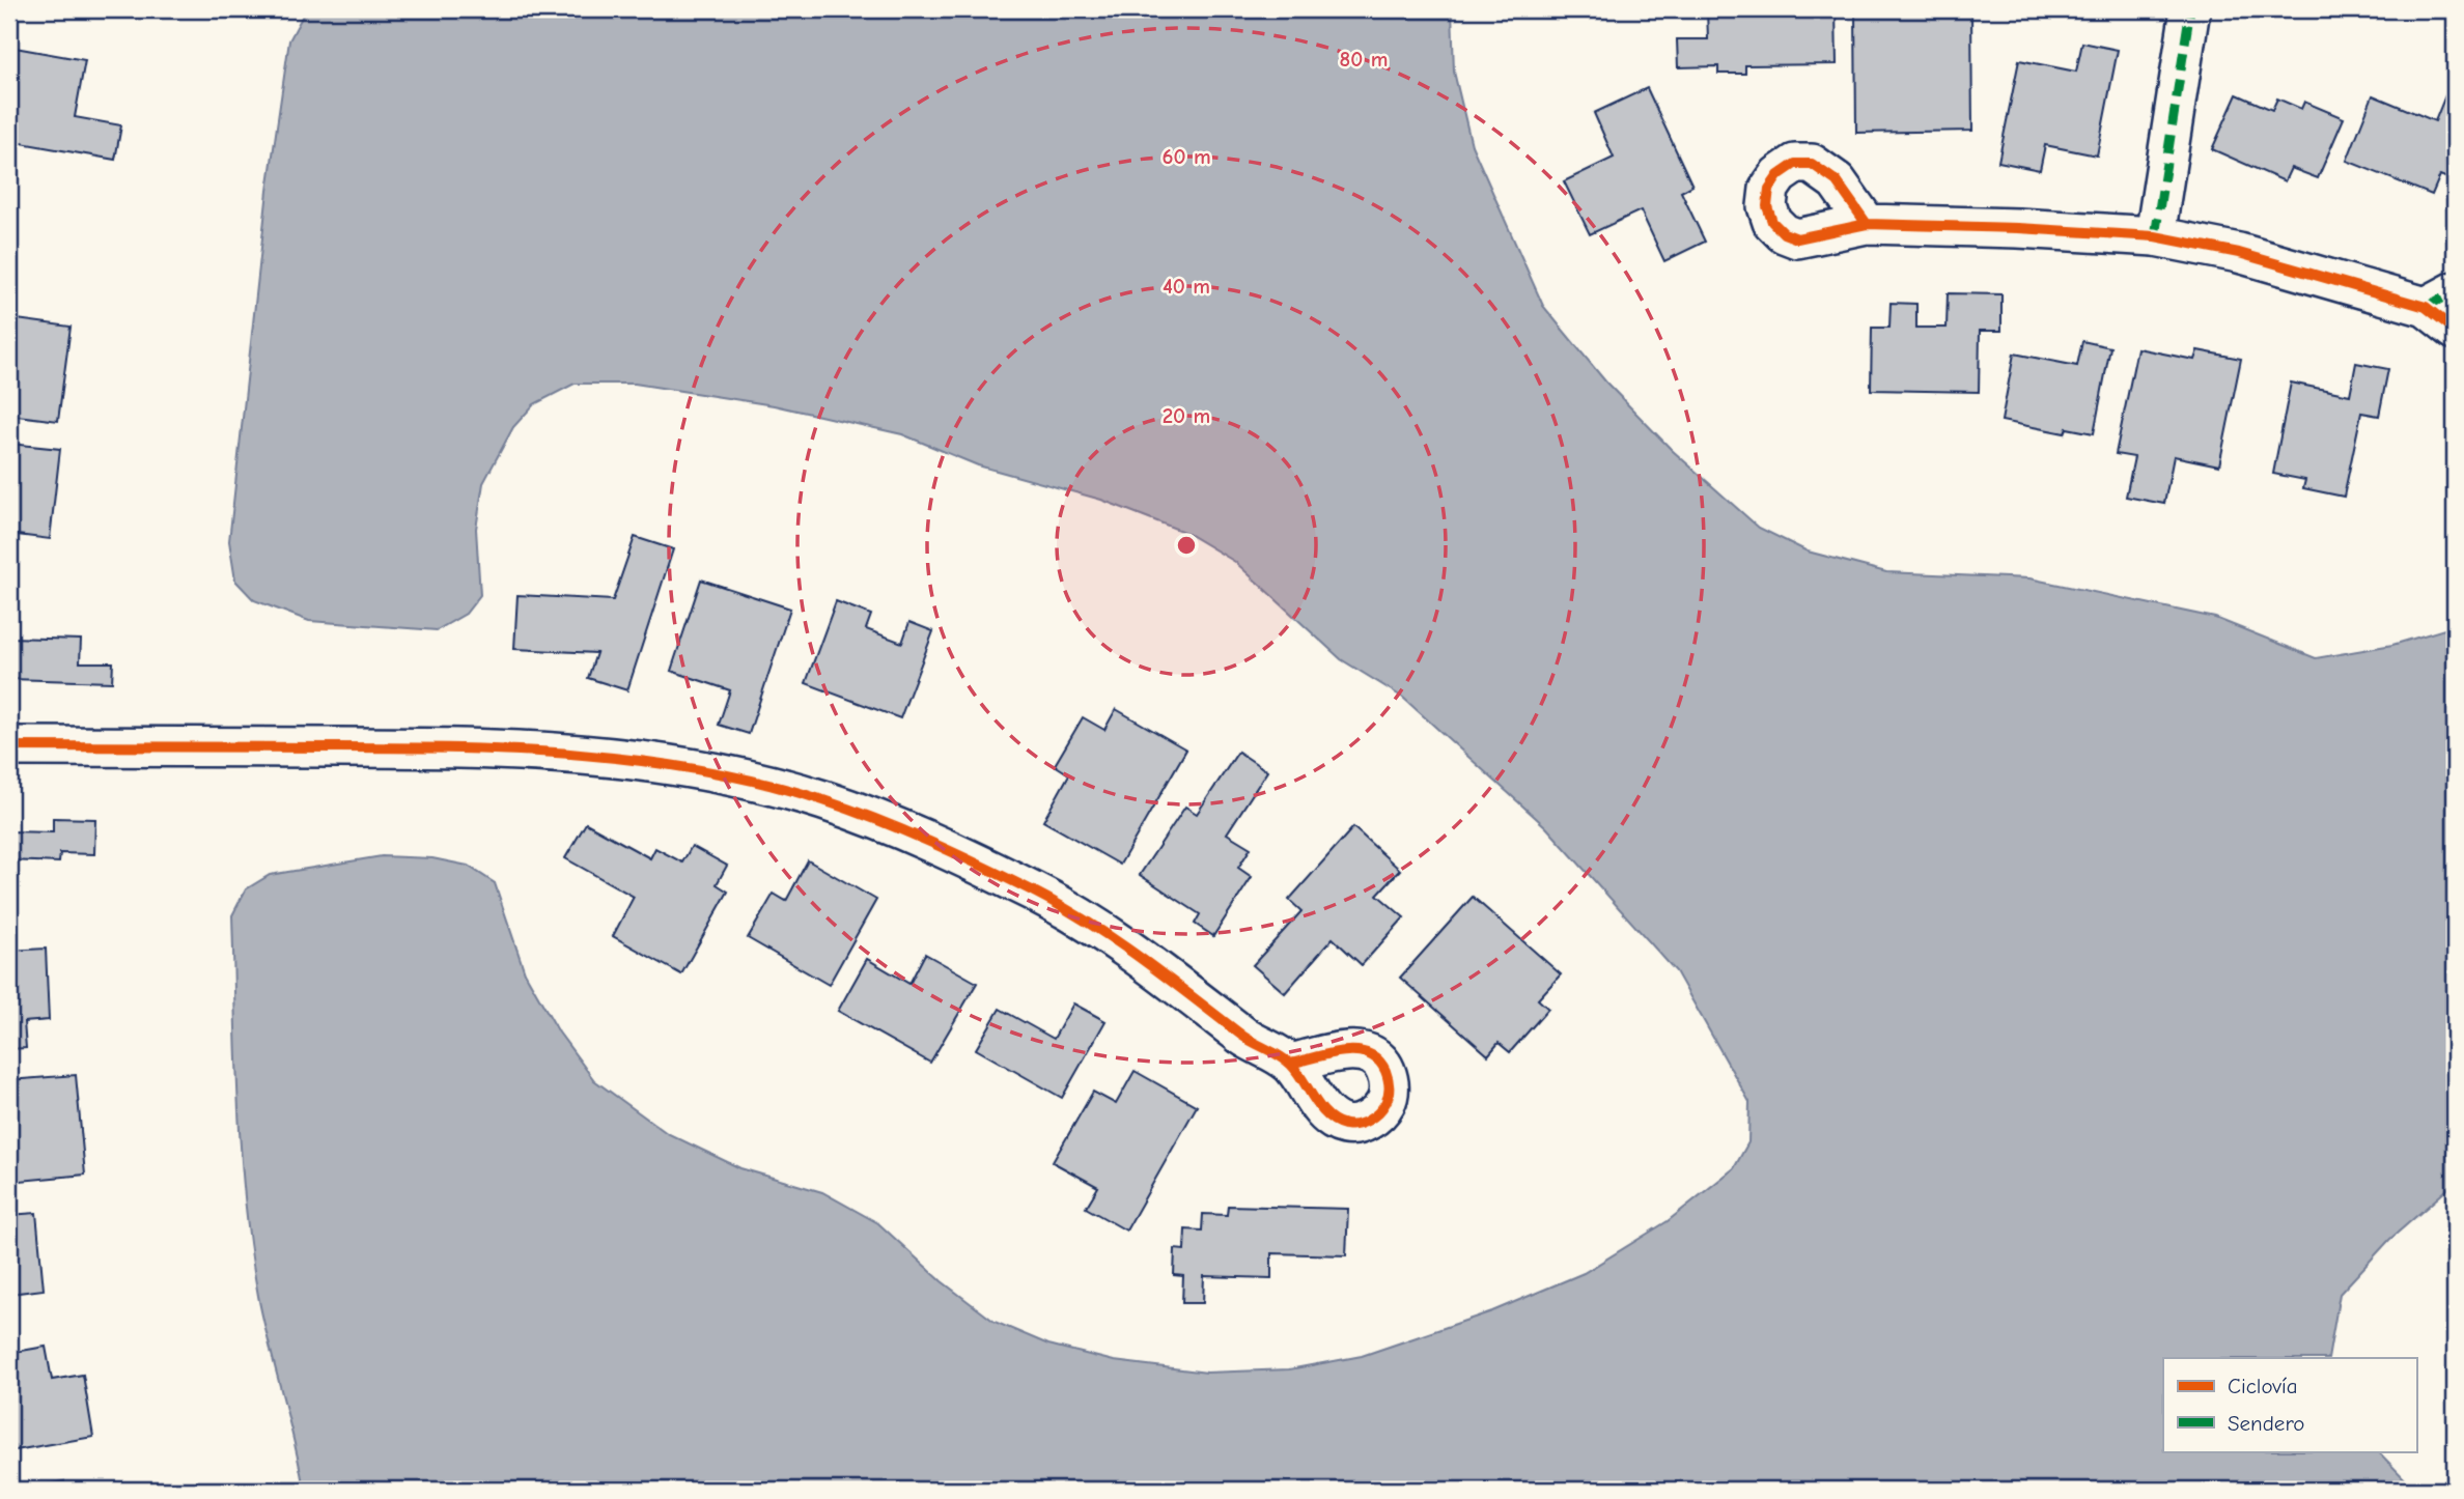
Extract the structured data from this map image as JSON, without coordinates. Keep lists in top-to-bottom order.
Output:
{
  "legend": ["Ciclovía", "Sendero"],
  "rings": [
    "80 m",
    "60 m",
    "40 m",
    "20 m"
  ]
}
